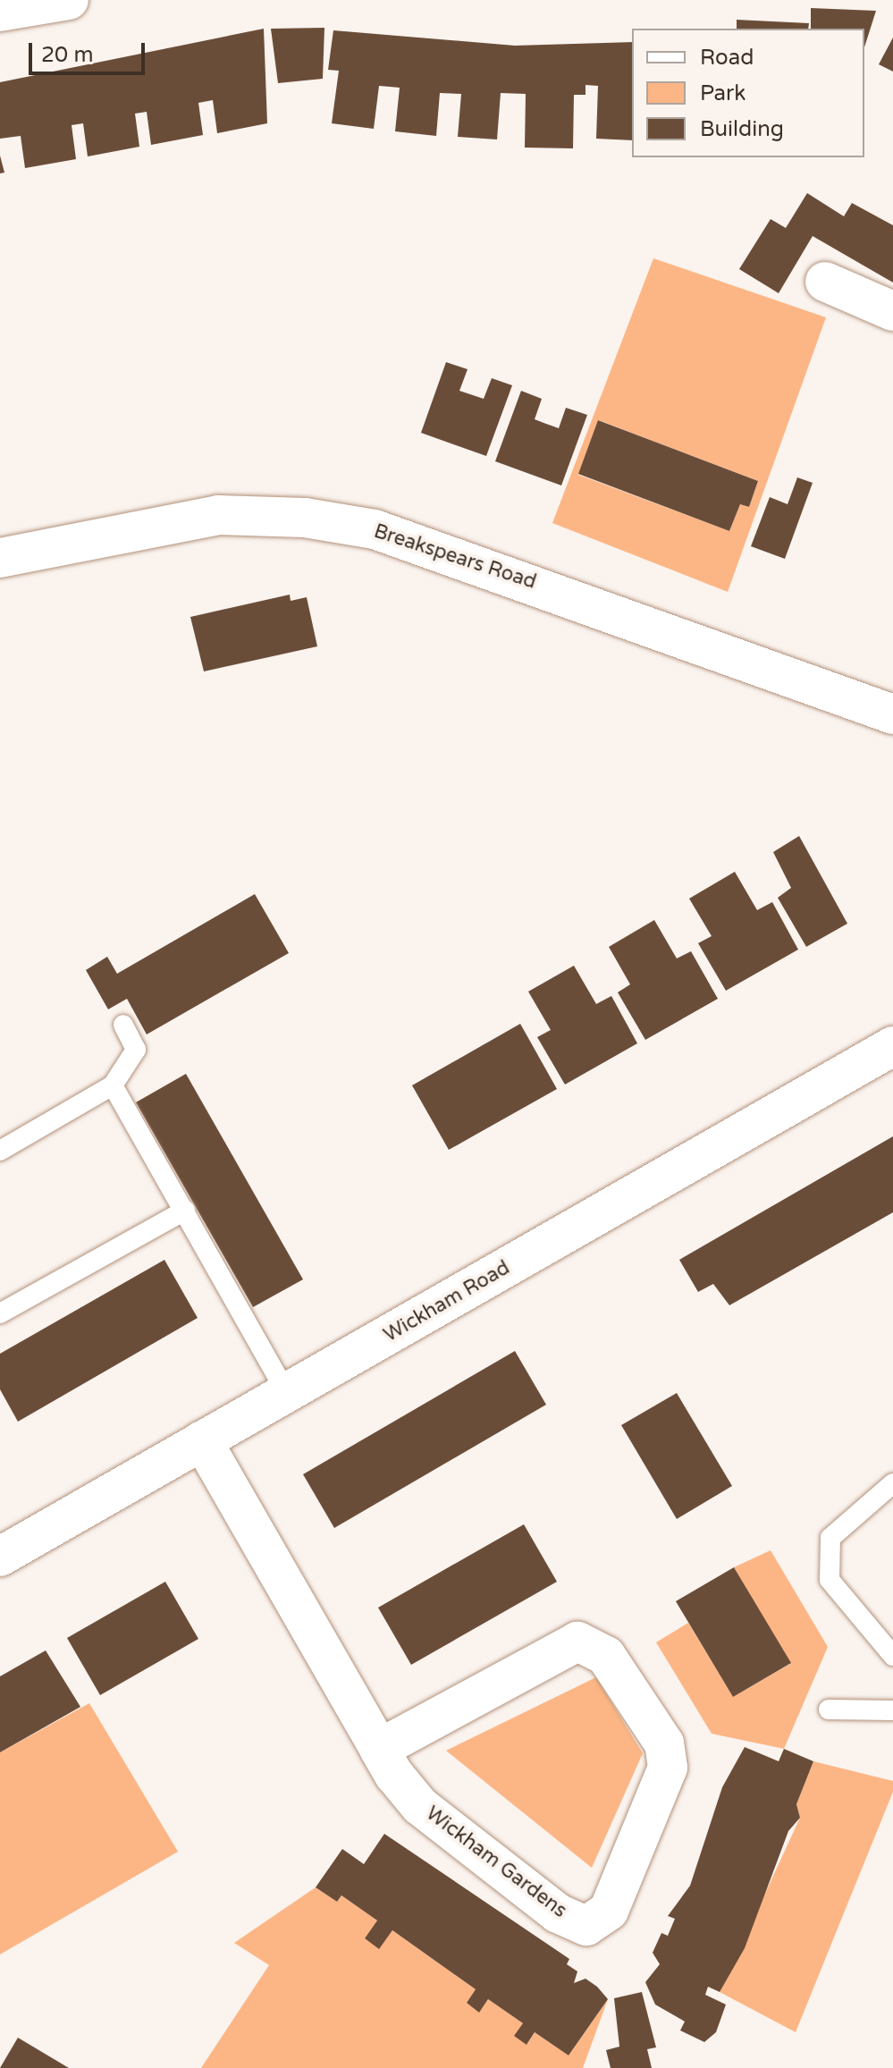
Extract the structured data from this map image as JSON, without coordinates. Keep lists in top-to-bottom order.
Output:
{
  "streets": {
    "street": ["Breakspears Road", "Wickham Road", "Wickham Gardens"]
  },
  "crossings": [
    ["Wickham Road", "Wickham Gardens"]
  ],
  "legend": ["Road", "Park", "Building"],
  "scale_bar": "20 m"
}
